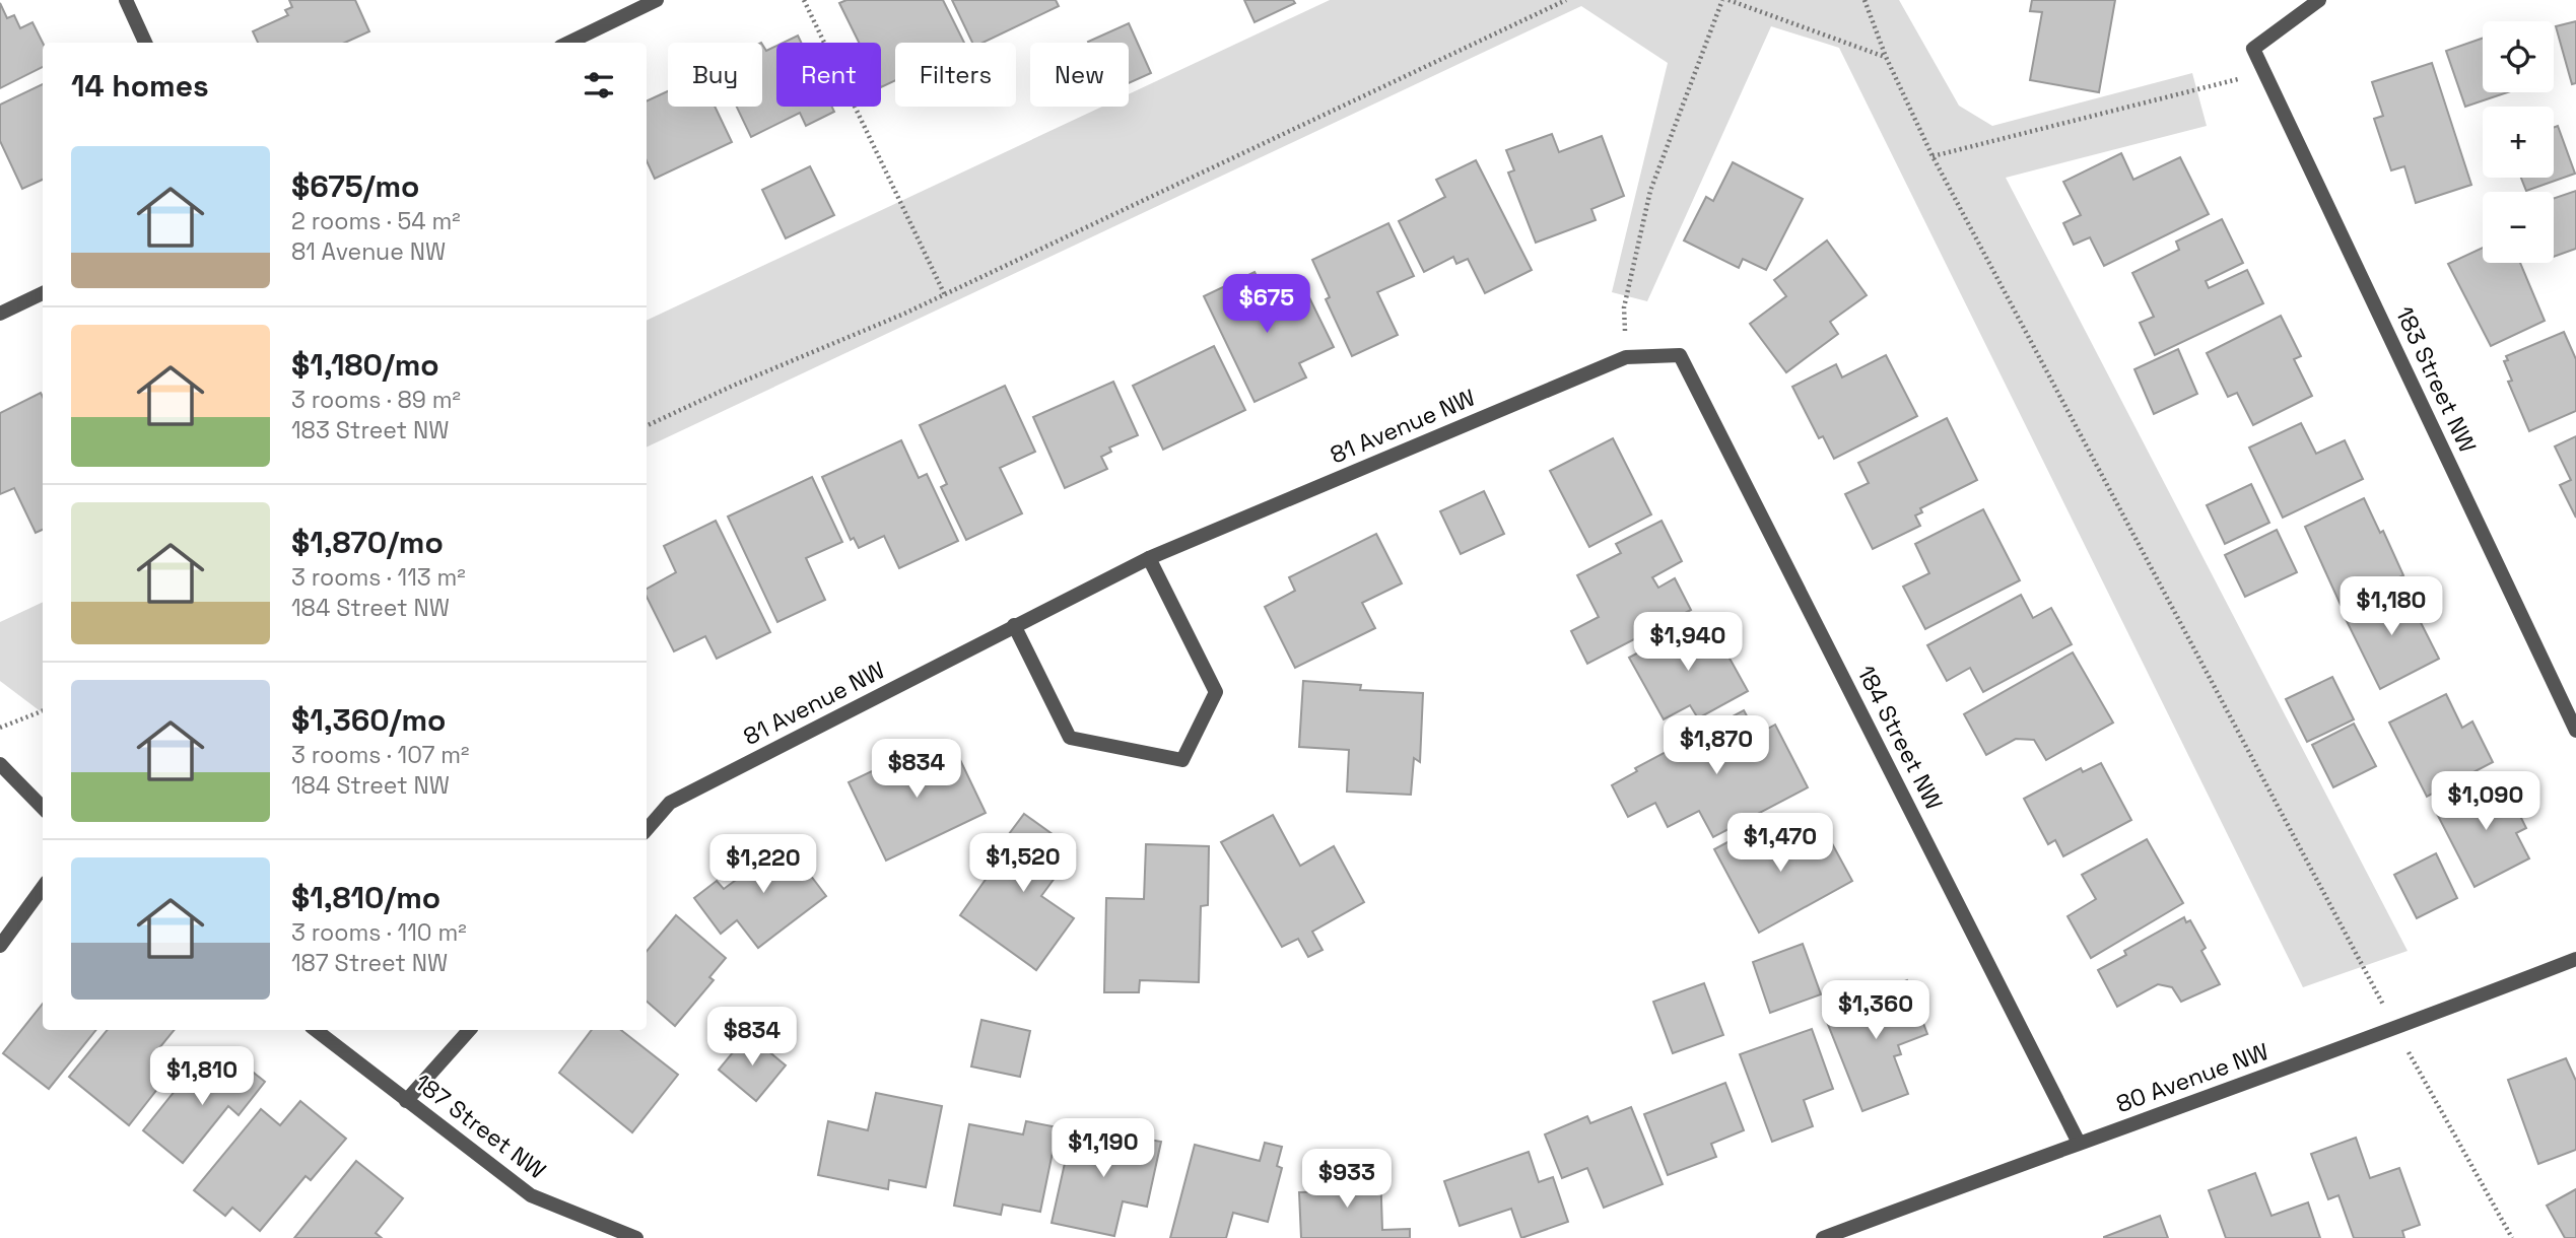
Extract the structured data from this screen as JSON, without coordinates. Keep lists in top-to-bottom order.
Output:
{
  "streets": {
    "street": [
      "183 Street NW",
      "81 Avenue NW",
      "184 Street NW",
      "80 Avenue NW",
      "187 Street NW"
    ]
  },
  "crossings": [
    ["81 Avenue NW", "184 Street NW"],
    ["184 Street NW", "80 Avenue NW"]
  ],
  "page": {
    "map_buttons": ["+", "−"],
    "chip": [
      "Buy",
      "Rent",
      "Filters",
      "New"
    ],
    "heading": "14 homes",
    "list": [
      {
        "name": "$675/mo",
        "note": "2 rooms · 54 m² · 81 Avenue NW"
      },
      {
        "name": "$1,180/mo",
        "note": "3 rooms · 89 m² · 183 Street NW"
      },
      {
        "name": "$1,870/mo",
        "note": "3 rooms · 113 m² · 184 Street NW"
      },
      {
        "name": "$1,360/mo",
        "note": "3 rooms · 107 m² · 184 Street NW"
      },
      {
        "name": "$1,810/mo",
        "note": "3 rooms · 110 m² · 187 Street NW"
      }
    ],
    "price": [
      "$675",
      "$1,180",
      "$1,940",
      "$1,870",
      "$834",
      "$1,090",
      "$1,470",
      "$1,520",
      "$1,220",
      "$1,360",
      "$834",
      "$1,810",
      "$1,190",
      "$933"
    ]
  }
}
